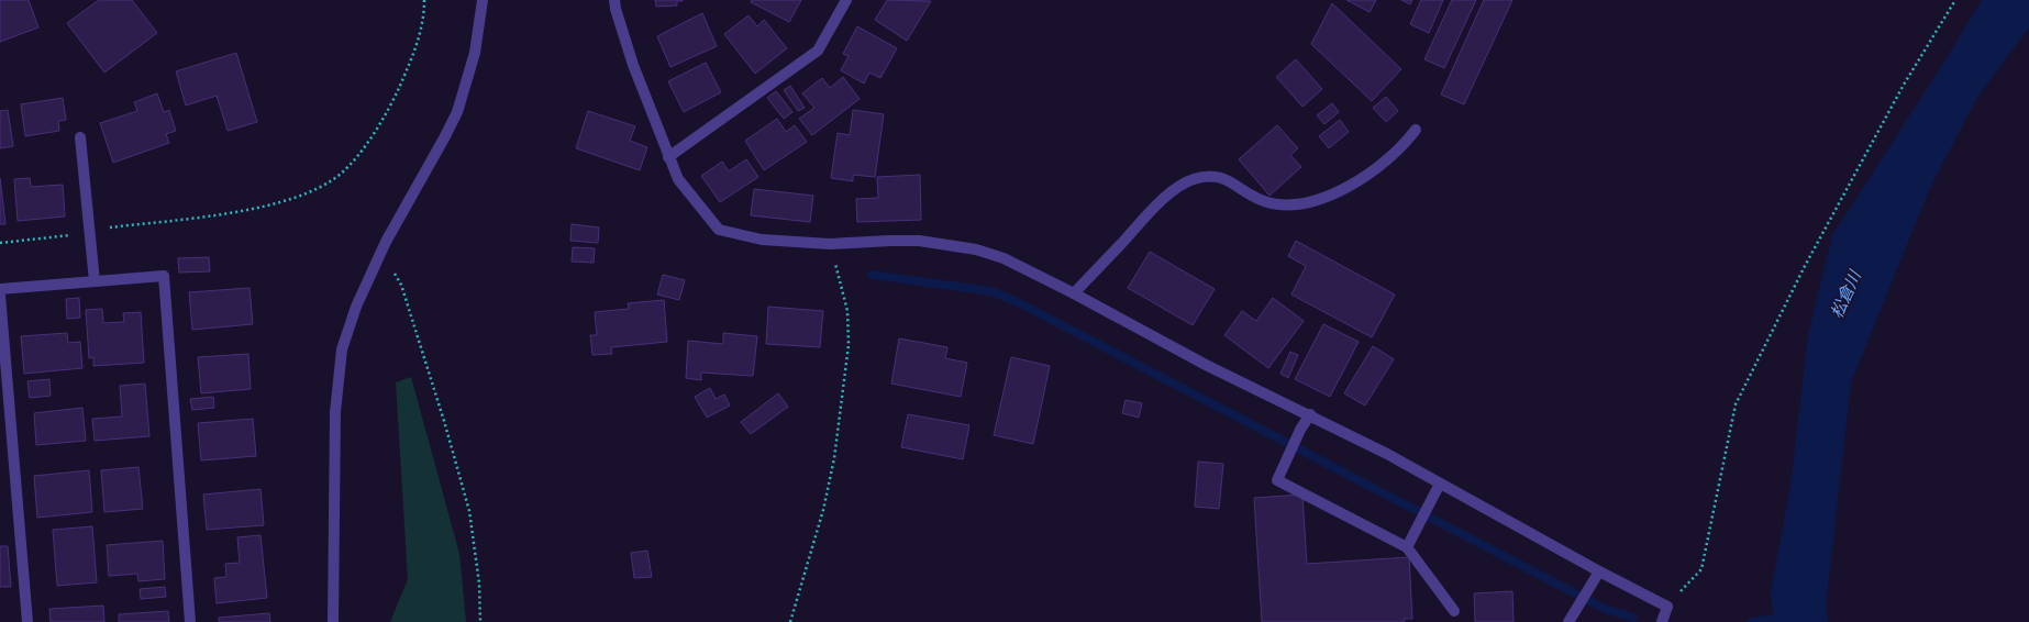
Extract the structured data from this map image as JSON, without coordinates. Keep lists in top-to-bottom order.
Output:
{
  "water": ["松倉川"]
}
